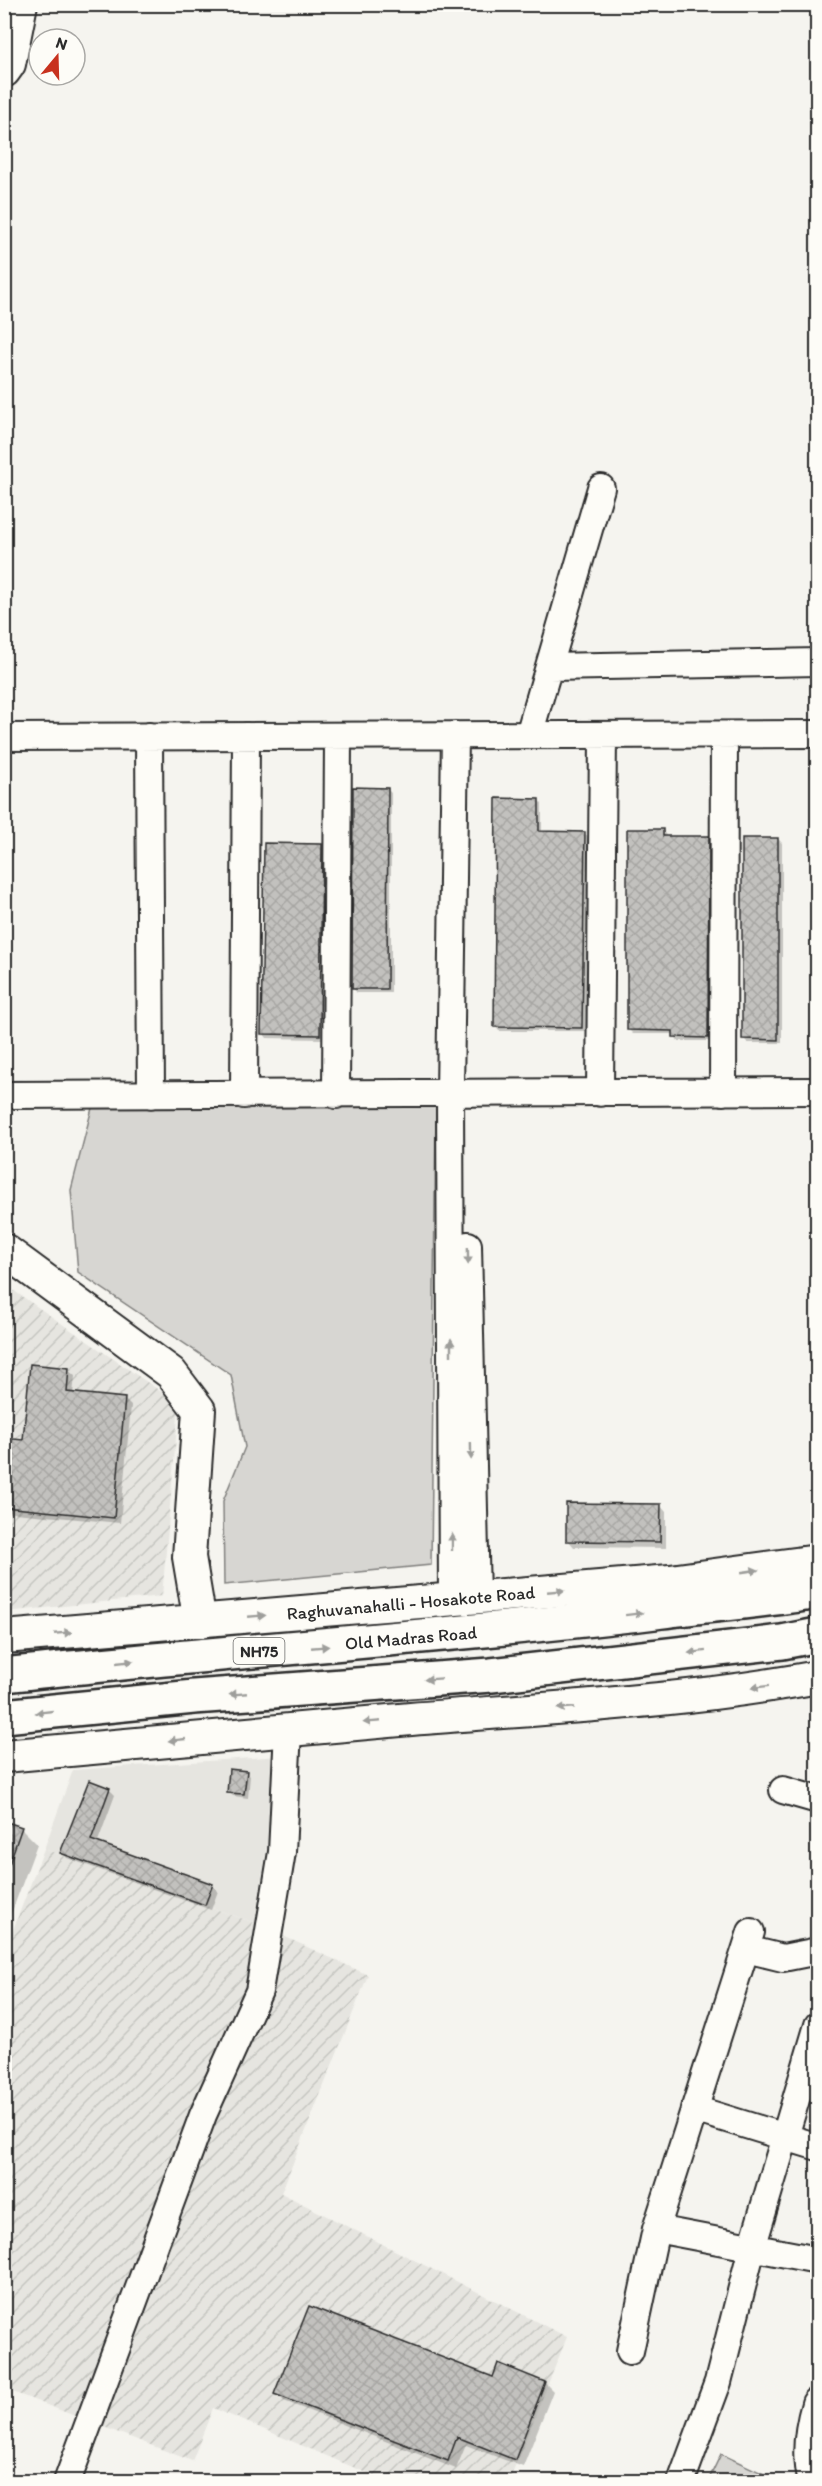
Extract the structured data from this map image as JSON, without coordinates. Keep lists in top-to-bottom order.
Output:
{
  "streets": {
    "highway": ["Old Madras Road", "NH75"],
    "main road": ["Raghuvanahalli - Hosakote Road"]
  },
  "crossings": [
    ["Raghuvanahalli - Hosakote Road", "Old Madras Road"]
  ],
  "north": "top"
}
